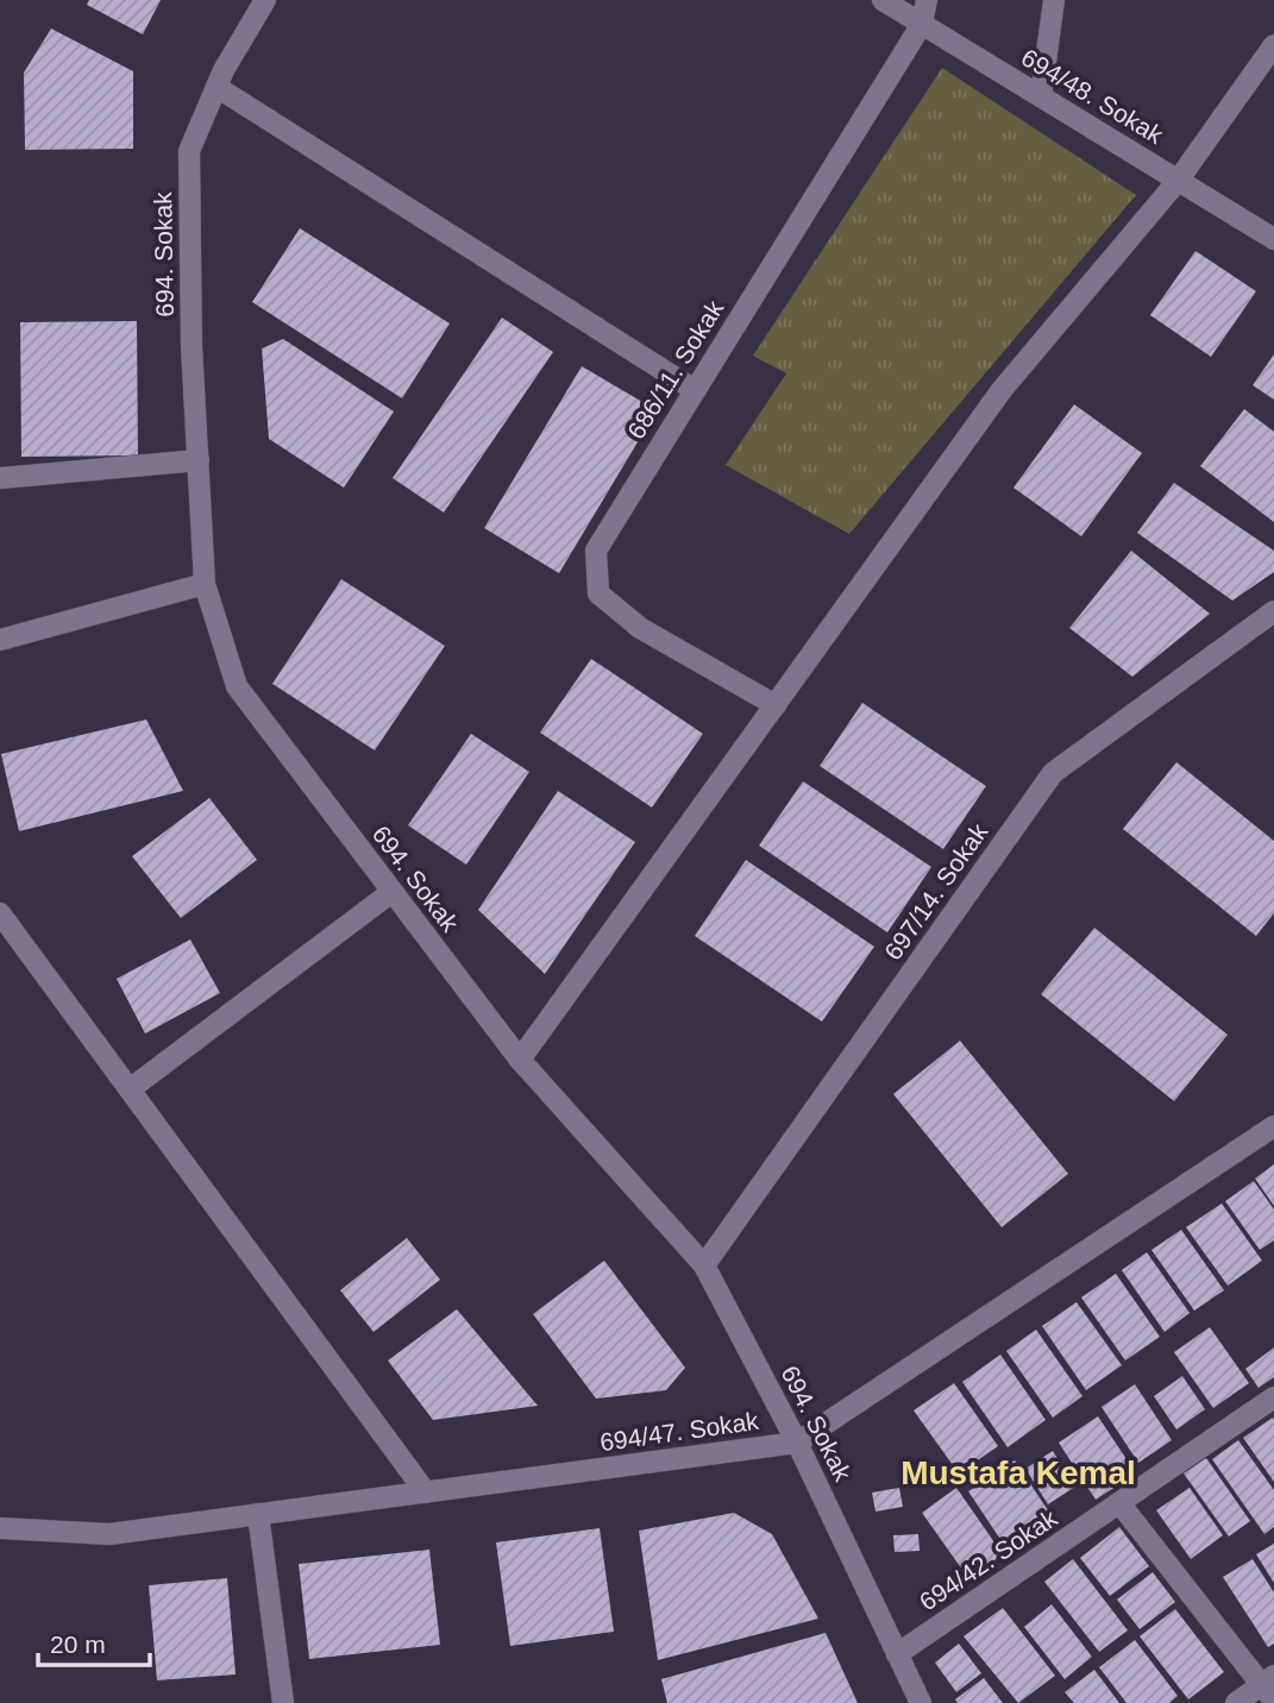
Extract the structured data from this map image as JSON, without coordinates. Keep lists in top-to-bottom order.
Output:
{
  "streets": {
    "street": [
      "694/48. Sokak",
      "694. Sokak",
      "686/11. Sokak",
      "697/14. Sokak",
      "694/47. Sokak",
      "694/42. Sokak"
    ]
  },
  "crossings": [
    ["694/48. Sokak", "686/11. Sokak"],
    ["694. Sokak", "697/14. Sokak"],
    ["694. Sokak", "694/47. Sokak"],
    ["694. Sokak", "694/42. Sokak"]
  ],
  "districts": ["Mustafa Kemal"],
  "scale_bar": "20 m"
}
